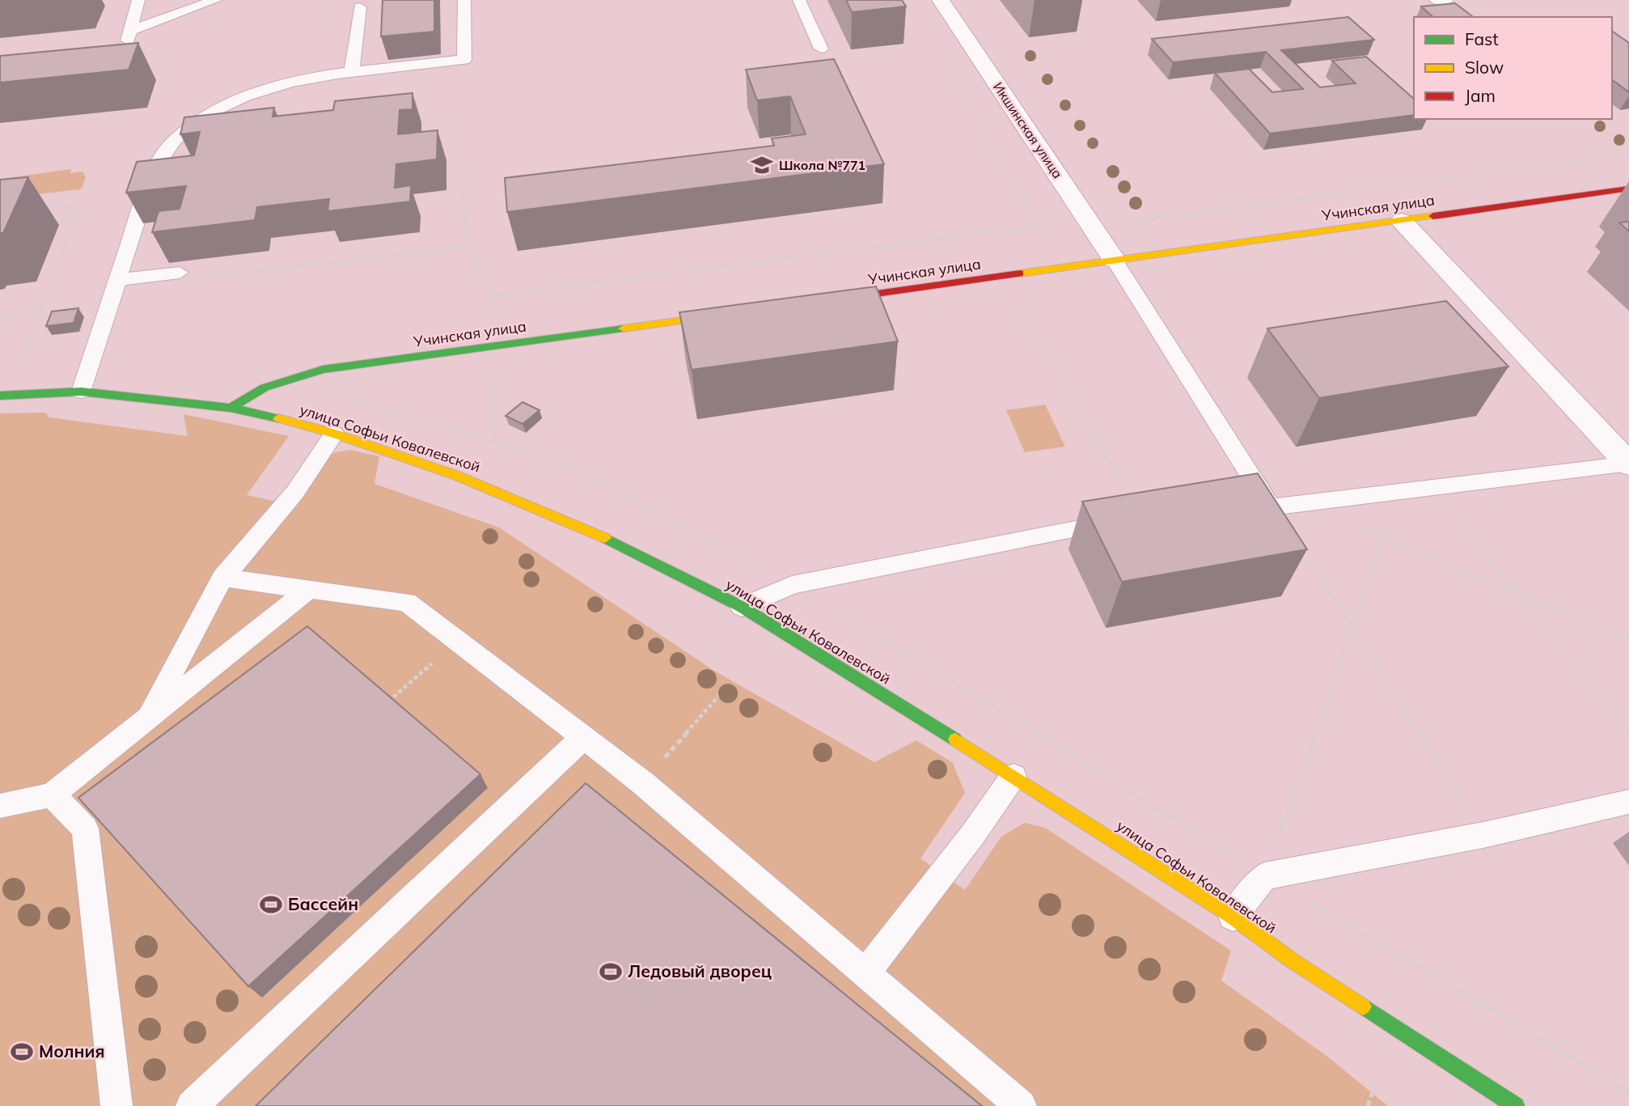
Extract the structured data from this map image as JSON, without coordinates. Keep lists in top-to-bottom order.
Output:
{
  "streets": {
    "street": ["Икшинская улица", "Учинская улица", "улица Софьи Ковалевской"]
  },
  "crossings": [
    ["Икшинская улица", "Учинская улица"],
    ["Учинская улица", "улица Софьи Ковалевской"]
  ],
  "places": {
    "school or university": ["Школа №771"],
    "sports": ["Бассейн", "Ледовый дворец", "Молния"]
  },
  "legend": ["Fast", "Slow", "Jam"]
}
